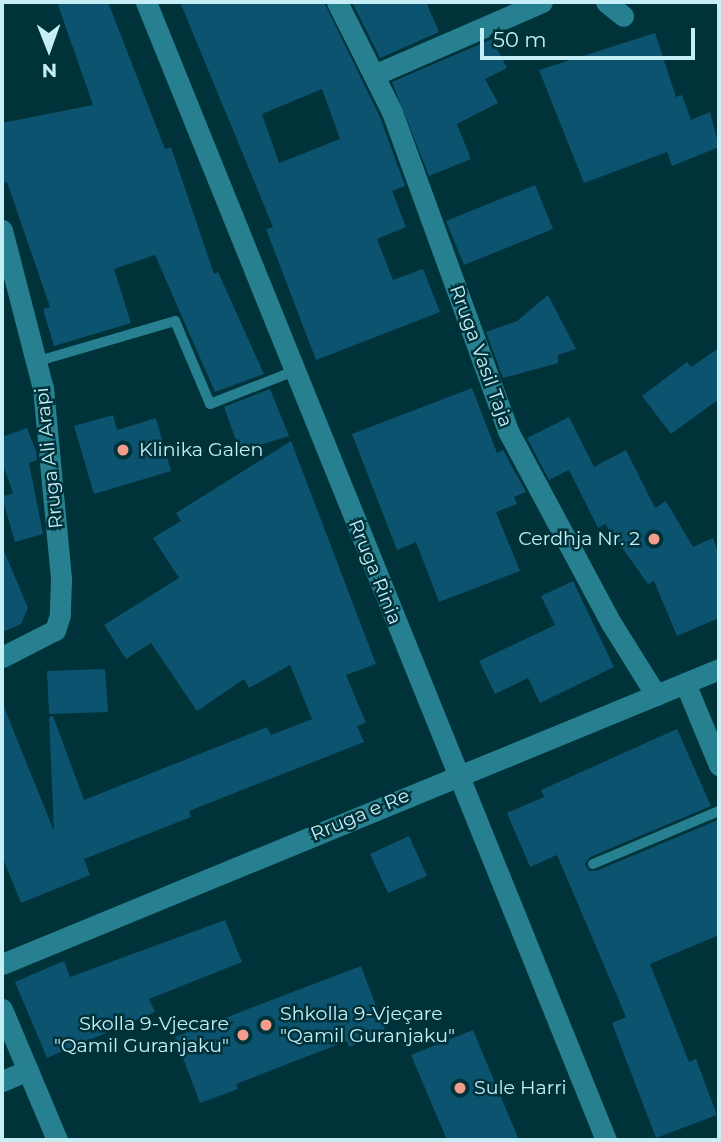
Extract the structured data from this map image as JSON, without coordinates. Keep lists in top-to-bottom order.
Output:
{
  "streets": {
    "street": [
      "Rruga Vasil Taja",
      "Rruga Ali Arapi",
      "Rruga Rinia",
      "Rruga e Re"
    ]
  },
  "crossings": [
    ["Rruga Vasil Taja", "Rruga e Re"],
    ["Rruga Rinia", "Rruga e Re"]
  ],
  "places": [
    "Klinika Galen",
    "Cerdhja Nr. 2",
    "Shkolla 9-Vjeçare \"Qamil Guranjaku\"",
    "Skolla 9-Vjecare \"Qamil Guranjaku\"",
    "Sule Harri"
  ],
  "scale_bar": "50 m",
  "north": "bottom"
}
